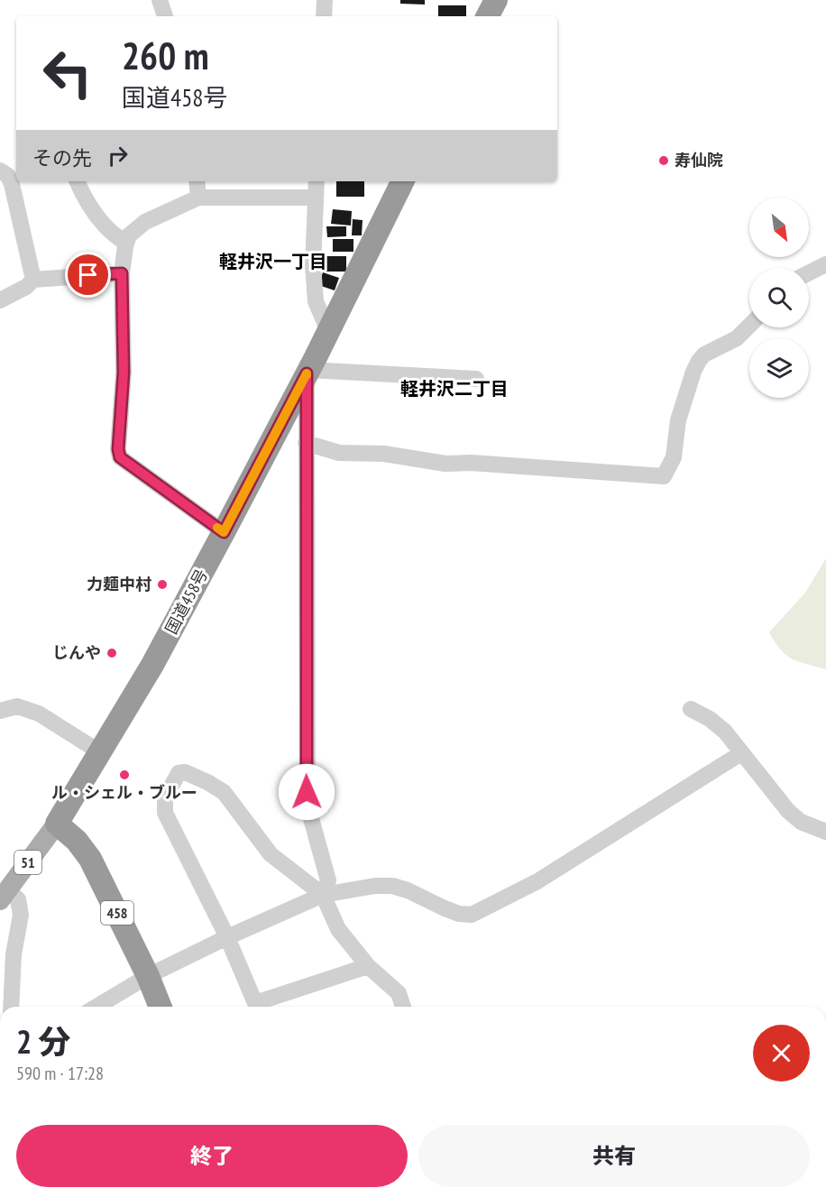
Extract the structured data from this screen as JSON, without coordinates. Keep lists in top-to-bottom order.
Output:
{
  "streets": {
    "highway": ["国道458号", "458"],
    "main road": ["51"]
  },
  "crossings": [
    ["国道458号", "51"],
    ["国道458号", "458"],
    ["51", "458"]
  ],
  "districts": ["軽井沢一丁目", "軽井沢二丁目"],
  "places": [
    "寿仙院",
    "力麺中村",
    "じんや",
    "ル・シェル・ブルー"
  ],
  "north": "bottom right",
  "page": {
    "turn": ["260 m", "国道458号"],
    "then": "その先",
    "heading": ["2 分", "590 m · 17:28"],
    "buttons": ["終了", "共有"]
  }
}
